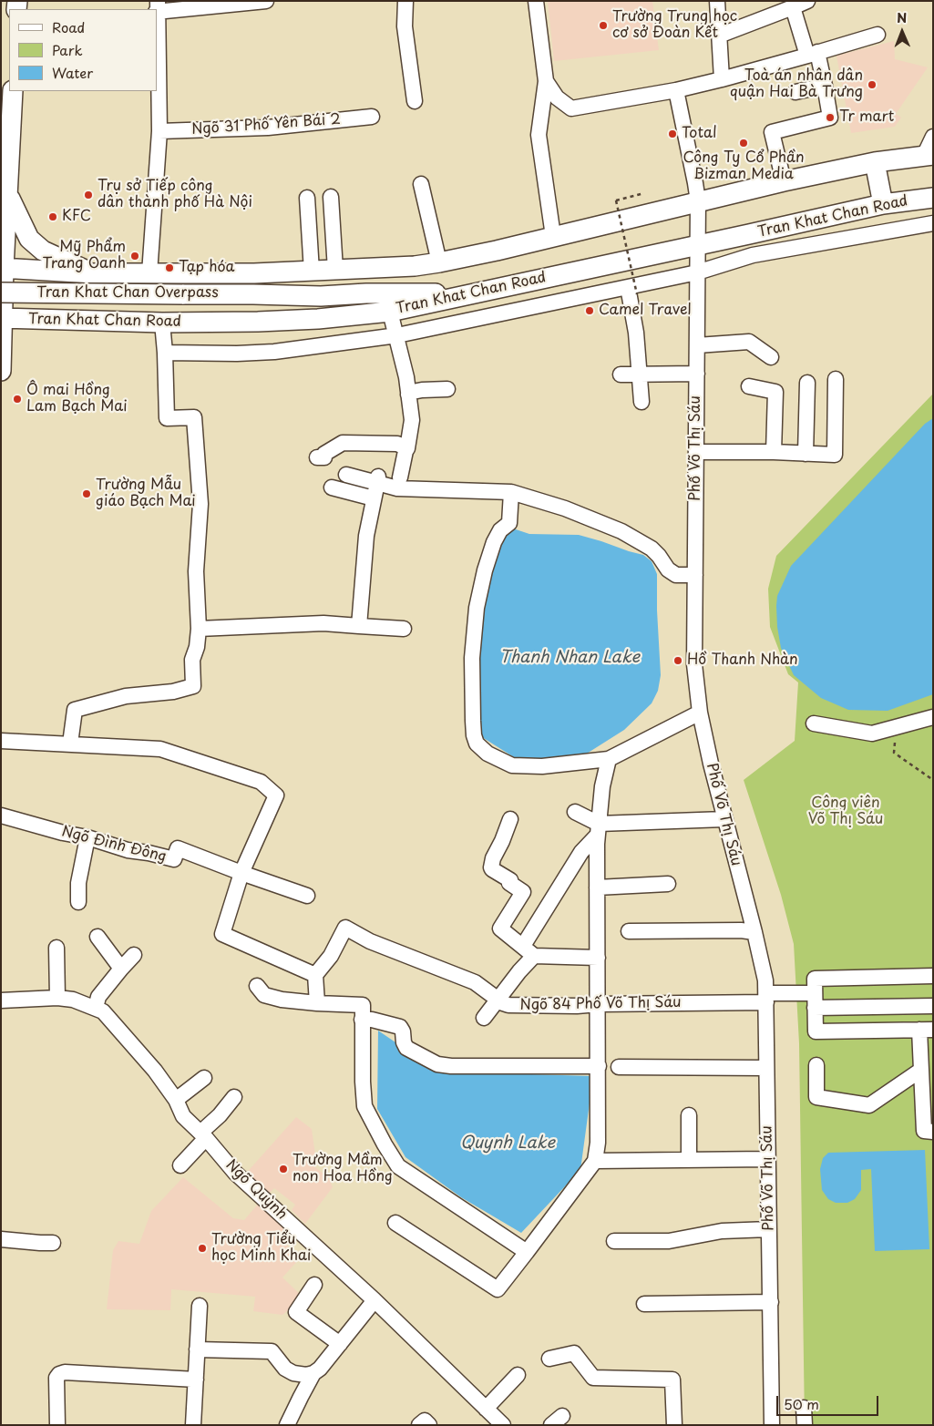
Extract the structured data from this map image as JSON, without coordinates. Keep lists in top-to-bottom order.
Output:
{
  "streets": {
    "main road": ["Tran Khat Chan Road", "Tran Khat Chan Overpass"],
    "street": [
      "Ngõ 31 Phố Yên Bái 2",
      "Phố Võ Thị Sáu",
      "Ngõ Đình Đông",
      "Ngõ 84 Phố Võ Thị Sáu",
      "Ngõ Quỳnh"
    ]
  },
  "crossings": [
    ["Tran Khat Chan Road", "Tran Khat Chan Overpass"],
    ["Tran Khat Chan Road", "Phố Võ Thị Sáu"],
    ["Phố Võ Thị Sáu", "Ngõ 84 Phố Võ Thị Sáu"]
  ],
  "water": ["Thanh Nhan Lake", "Quynh Lake"],
  "parks": ["Công viên Võ Thị Sáu"],
  "places": [
    "Trường Trung học cơ sở Đoàn Kết",
    "Toà án nhân dân quận Hai Bà Trưng",
    "Tr mart",
    "Total",
    "Công Ty Cổ Phần Bizman Media",
    "Trụ sở Tiếp công dân thành phố Hà Nội",
    "KFC",
    "Mỹ Phẩm Trang Oanh",
    "Tạp hóa",
    "Camel Travel",
    "Ô mai Hồng Lam Bạch Mai",
    "Trường Mẫu giáo Bạch Mai",
    "Hồ Thanh Nhàn",
    "Trường Mầm non Hoa Hồng",
    "Trường Tiểu học Minh Khai"
  ],
  "legend": ["Road", "Park", "Water"],
  "scale_bar": "50 m",
  "north": "top"
}
